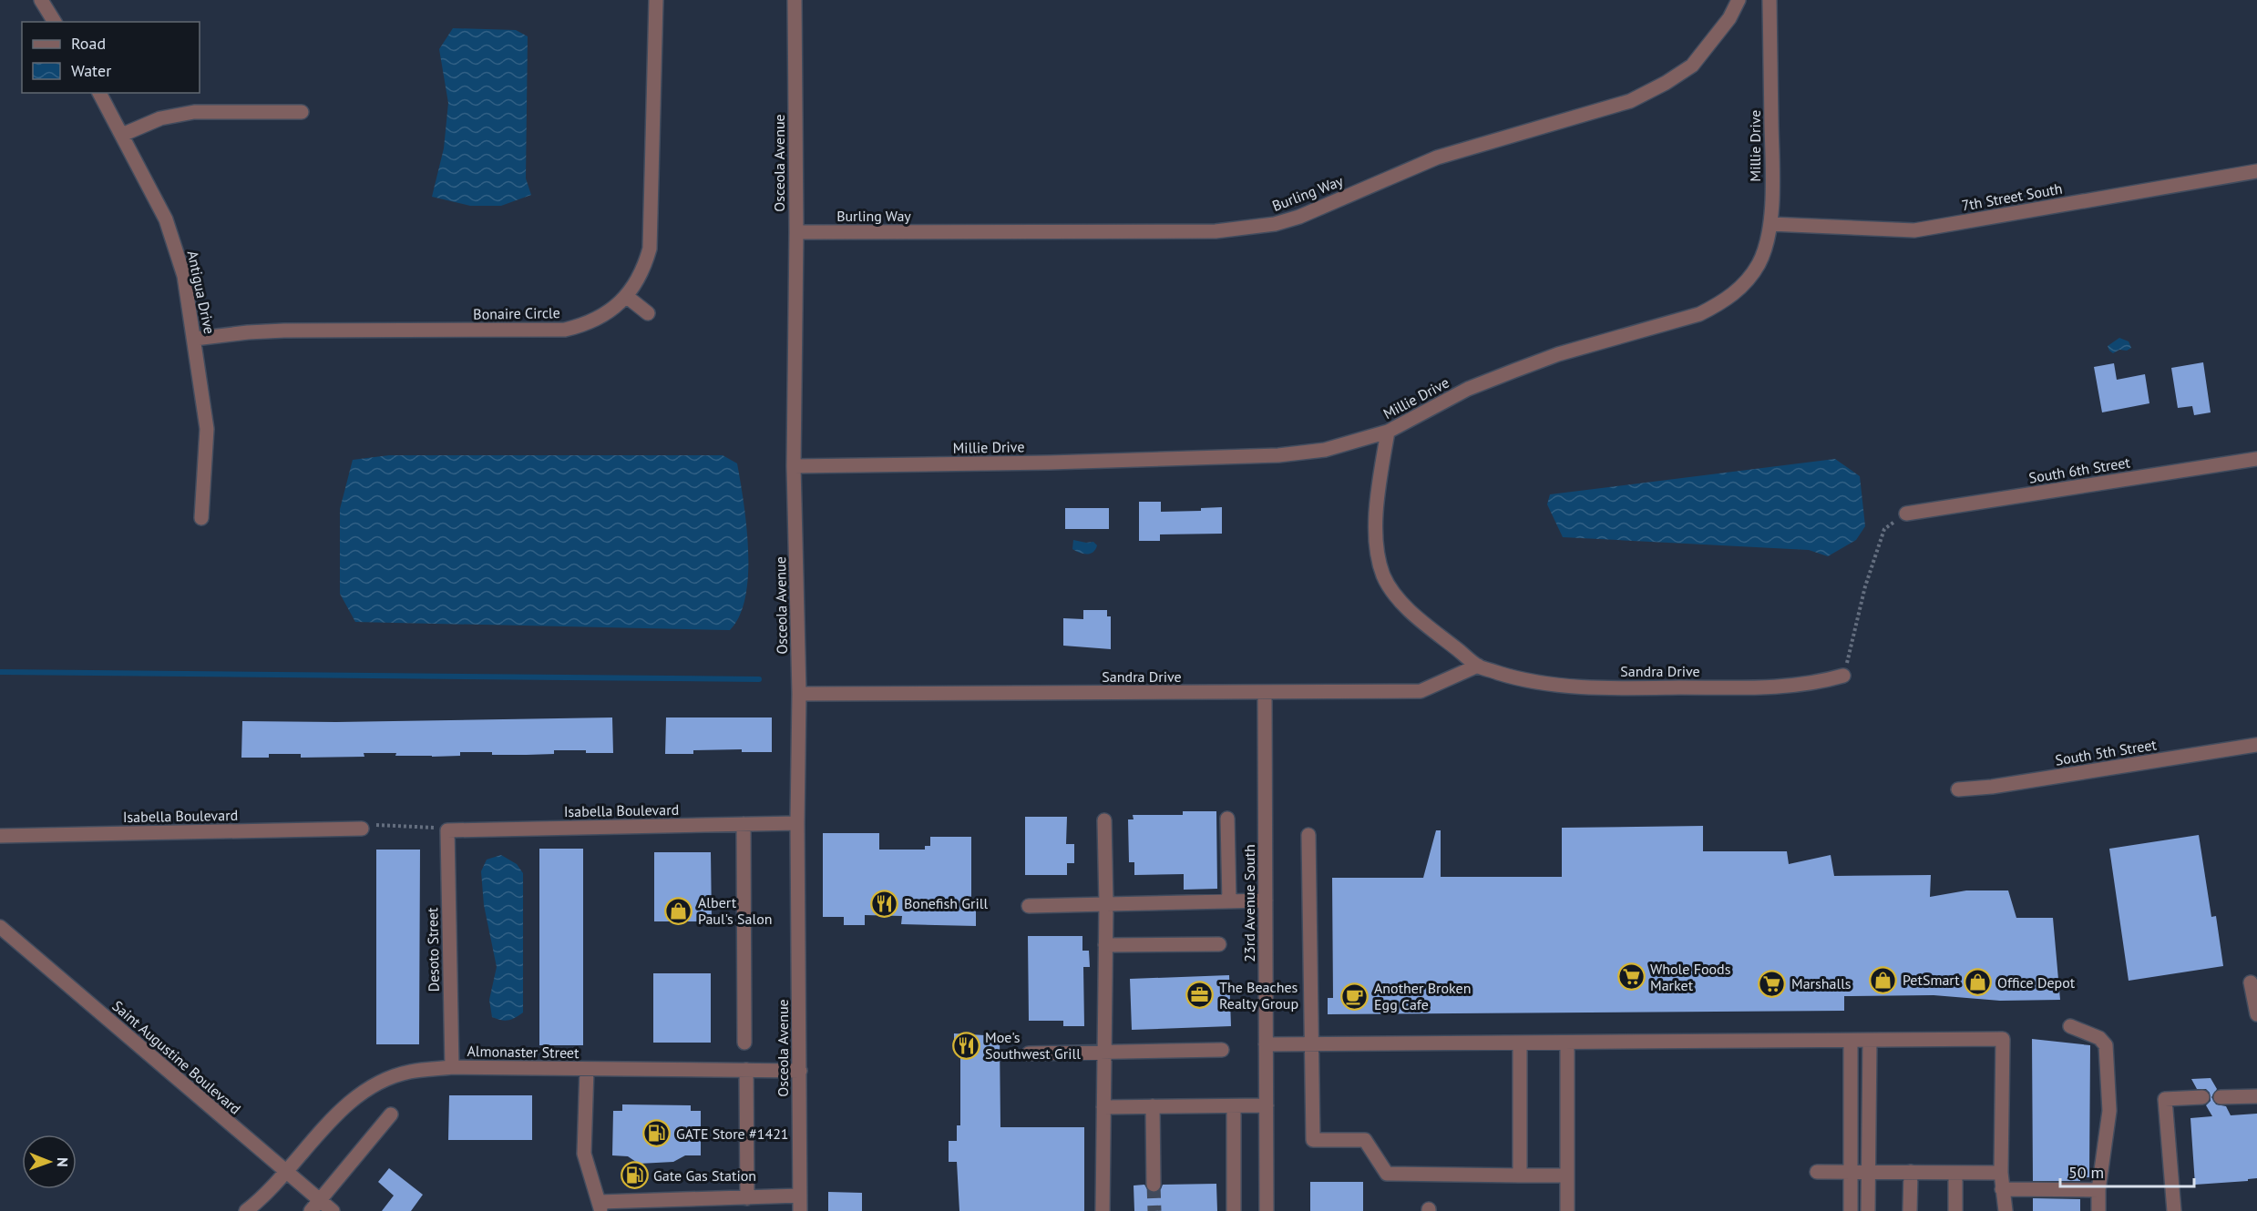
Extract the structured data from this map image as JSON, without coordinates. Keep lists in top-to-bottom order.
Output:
{
  "streets": {
    "street": [
      "Millie Drive",
      "Osceola Avenue",
      "Burling Way",
      "7th Street South",
      "Antigua Drive",
      "Bonaire Circle",
      "South 6th Street",
      "Sandra Drive",
      "South 5th Street",
      "Isabella Boulevard",
      "23rd Avenue South",
      "Desoto Street",
      "Almonaster Street",
      "Saint Augustine Boulevard"
    ]
  },
  "crossings": [
    ["Millie Drive", "Osceola Avenue"],
    ["Millie Drive", "7th Street South"],
    ["Millie Drive", "Sandra Drive"],
    ["Osceola Avenue", "Burling Way"],
    ["Osceola Avenue", "Sandra Drive"],
    ["Osceola Avenue", "Isabella Boulevard"],
    ["Osceola Avenue", "Almonaster Street"],
    ["Antigua Drive", "Bonaire Circle"],
    ["Sandra Drive", "23rd Avenue South"],
    ["Isabella Boulevard", "Desoto Street"],
    ["Desoto Street", "Almonaster Street"],
    ["Almonaster Street", "Saint Augustine Boulevard"]
  ],
  "places": {
    "restaurant": ["Bonefish Grill", "Moe's Southwest Grill"],
    "shop": ["Albert Paul's Salon", "PetSmart", "Office Depot"],
    "supermarket": ["Whole Foods Market", "Marshalls"],
    "office": ["The Beaches Realty Group"],
    "cafe": ["Another Broken Egg Cafe"],
    "fuel station": ["GATE Store #1421", "Gate Gas Station"]
  },
  "legend": ["Road", "Water"],
  "scale_bar": "50 m",
  "north": "right"
}
